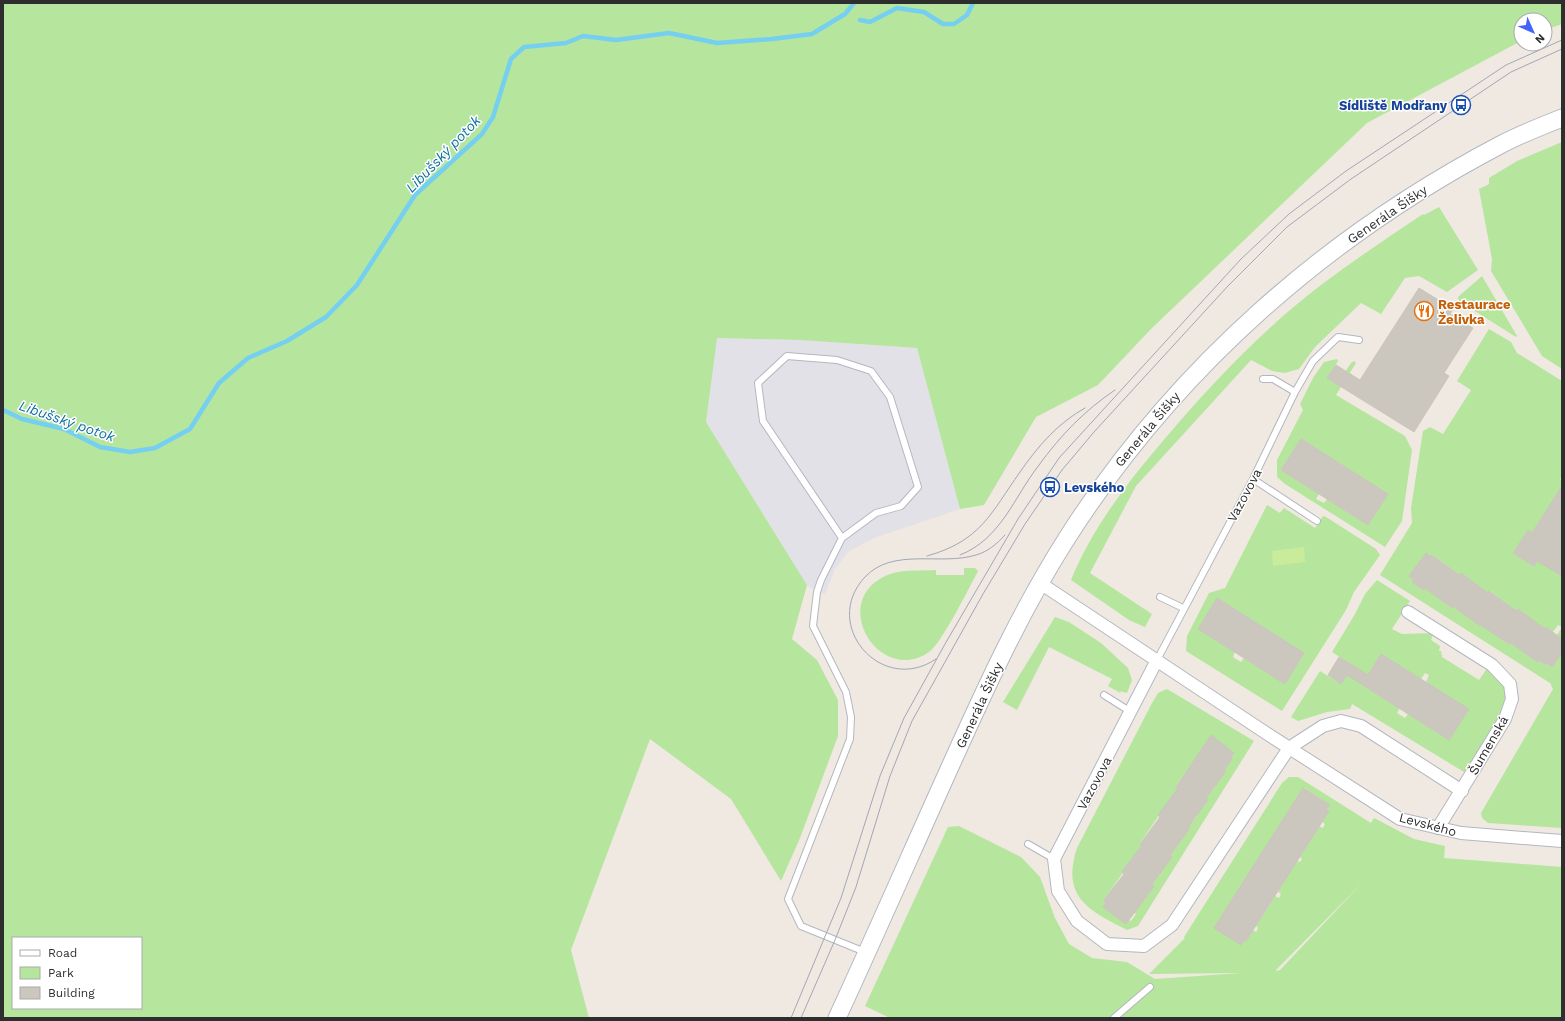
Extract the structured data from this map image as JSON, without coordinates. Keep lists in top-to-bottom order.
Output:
{
  "streets": {
    "main road": ["Generála Šišky"],
    "street": ["Vazovova", "Šumenská", "Levského"]
  },
  "crossings": [
    ["Generála Šišky", "Levského"],
    ["Vazovova", "Levského"],
    ["Šumenská", "Levského"]
  ],
  "water": ["Libušský potok"],
  "places": {
    "bus stop": ["Sídliště Modřany", "Levského"],
    "restaurant": ["Restaurace Želivka"]
  },
  "legend": ["Road", "Park", "Building"],
  "north": "bottom right"
}
